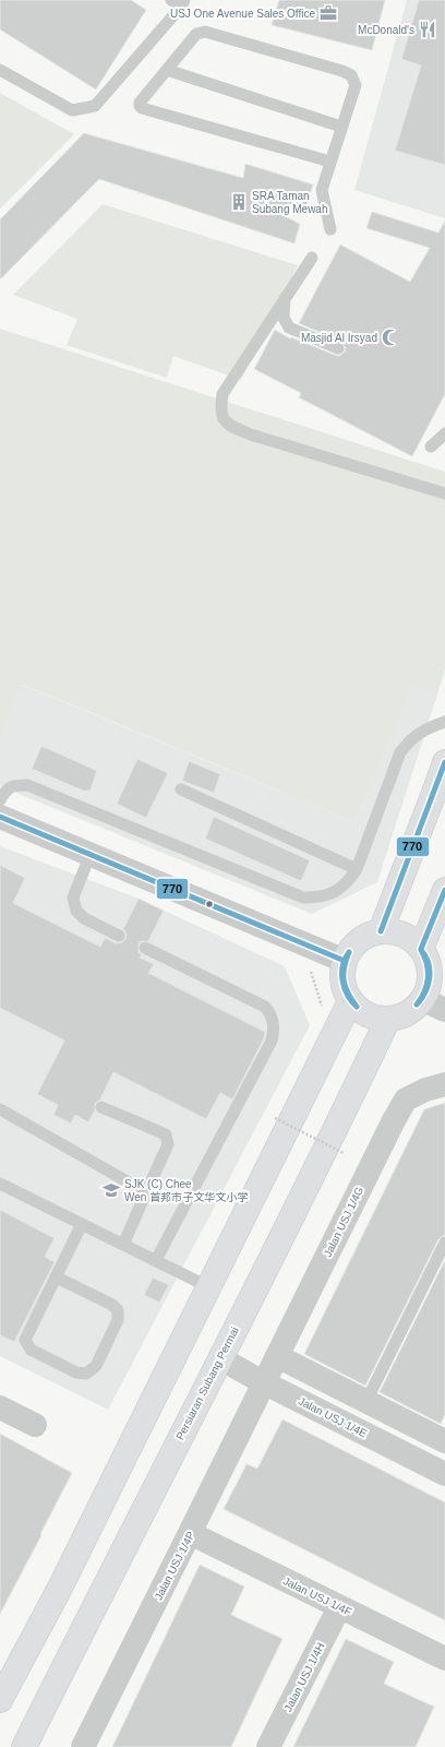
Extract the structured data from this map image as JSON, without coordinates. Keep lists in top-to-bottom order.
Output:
{
  "streets": {
    "main road": ["Persiaran Subang Permai"],
    "street": [
      "Jalan USJ 1/4G",
      "Jalan USJ 1/4E",
      "Jalan USJ 1/4P",
      "Jalan USJ 1/4F",
      "Jalan USJ 1/4H"
    ]
  },
  "crossings": [
    ["Jalan USJ 1/4G", "Jalan USJ 1/4E"],
    ["Jalan USJ 1/4G", "Jalan USJ 1/4P"],
    ["Persiaran Subang Permai", "Jalan USJ 1/4E"],
    ["Jalan USJ 1/4E", "Jalan USJ 1/4P"],
    ["Jalan USJ 1/4P", "Jalan USJ 1/4F"],
    ["Jalan USJ 1/4F", "Jalan USJ 1/4H"]
  ],
  "places": {
    "office": ["USJ One Avenue Sales Office"],
    "restaurant": ["McDonald's"],
    "building": ["SRA Taman Subang Mewah"],
    "mosque": ["Masjid Al Irsyad"],
    "school or university": ["SJK (C) Chee Wen 首邦市子文华文小学"]
  },
  "lines": ["transit line 770"]
}
